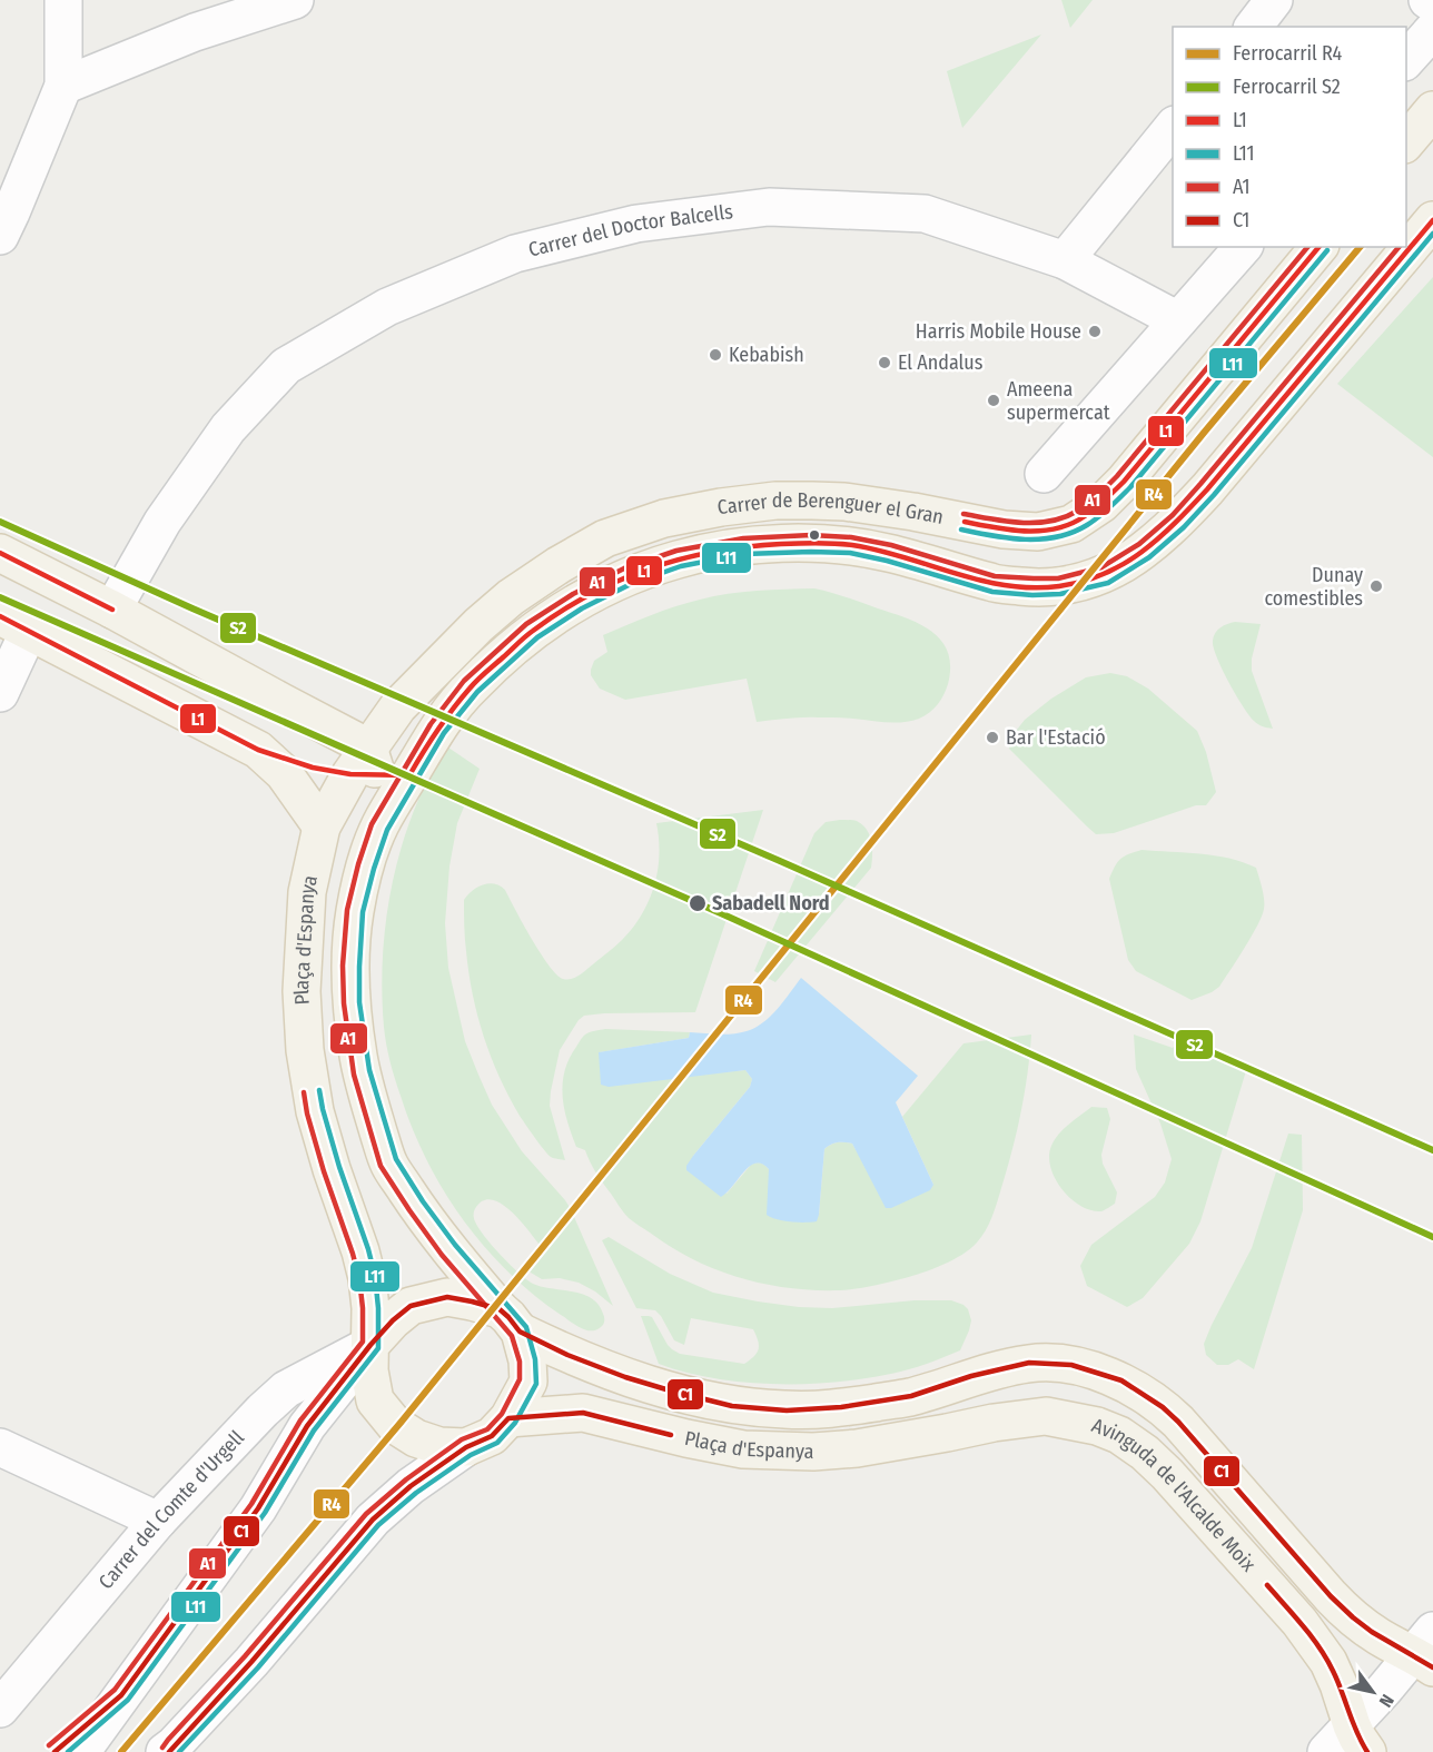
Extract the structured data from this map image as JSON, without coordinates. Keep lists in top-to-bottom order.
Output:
{
  "streets": {
    "main road": ["Carrer de Berenguer el Gran", "Plaça d'Espanya", "Avinguda de l'Alcalde Moix"],
    "street": ["Carrer del Doctor Balcells", "Carrer del Comte d'Urgell"]
  },
  "crossings": [
    ["Carrer de Berenguer el Gran", "Plaça d'Espanya"],
    ["Plaça d'Espanya", "Avinguda de l'Alcalde Moix"],
    ["Plaça d'Espanya", "Carrer del Comte d'Urgell"]
  ],
  "places": [
    "Harris Mobile House",
    "Kebabish",
    "El Andalus",
    "Ameena supermercat",
    "Dunay comestibles",
    "Bar l'Estació",
    "Sabadell Nord"
  ],
  "lines": [
    "transit line L1",
    "transit line L11",
    "rail line R4",
    "transit line A1",
    "rail line S2",
    "transit line C1"
  ],
  "legend": [
    "Ferrocarril R4",
    "Ferrocarril S2",
    "L1",
    "L11",
    "A1",
    "C1"
  ],
  "north": "bottom right"
}
